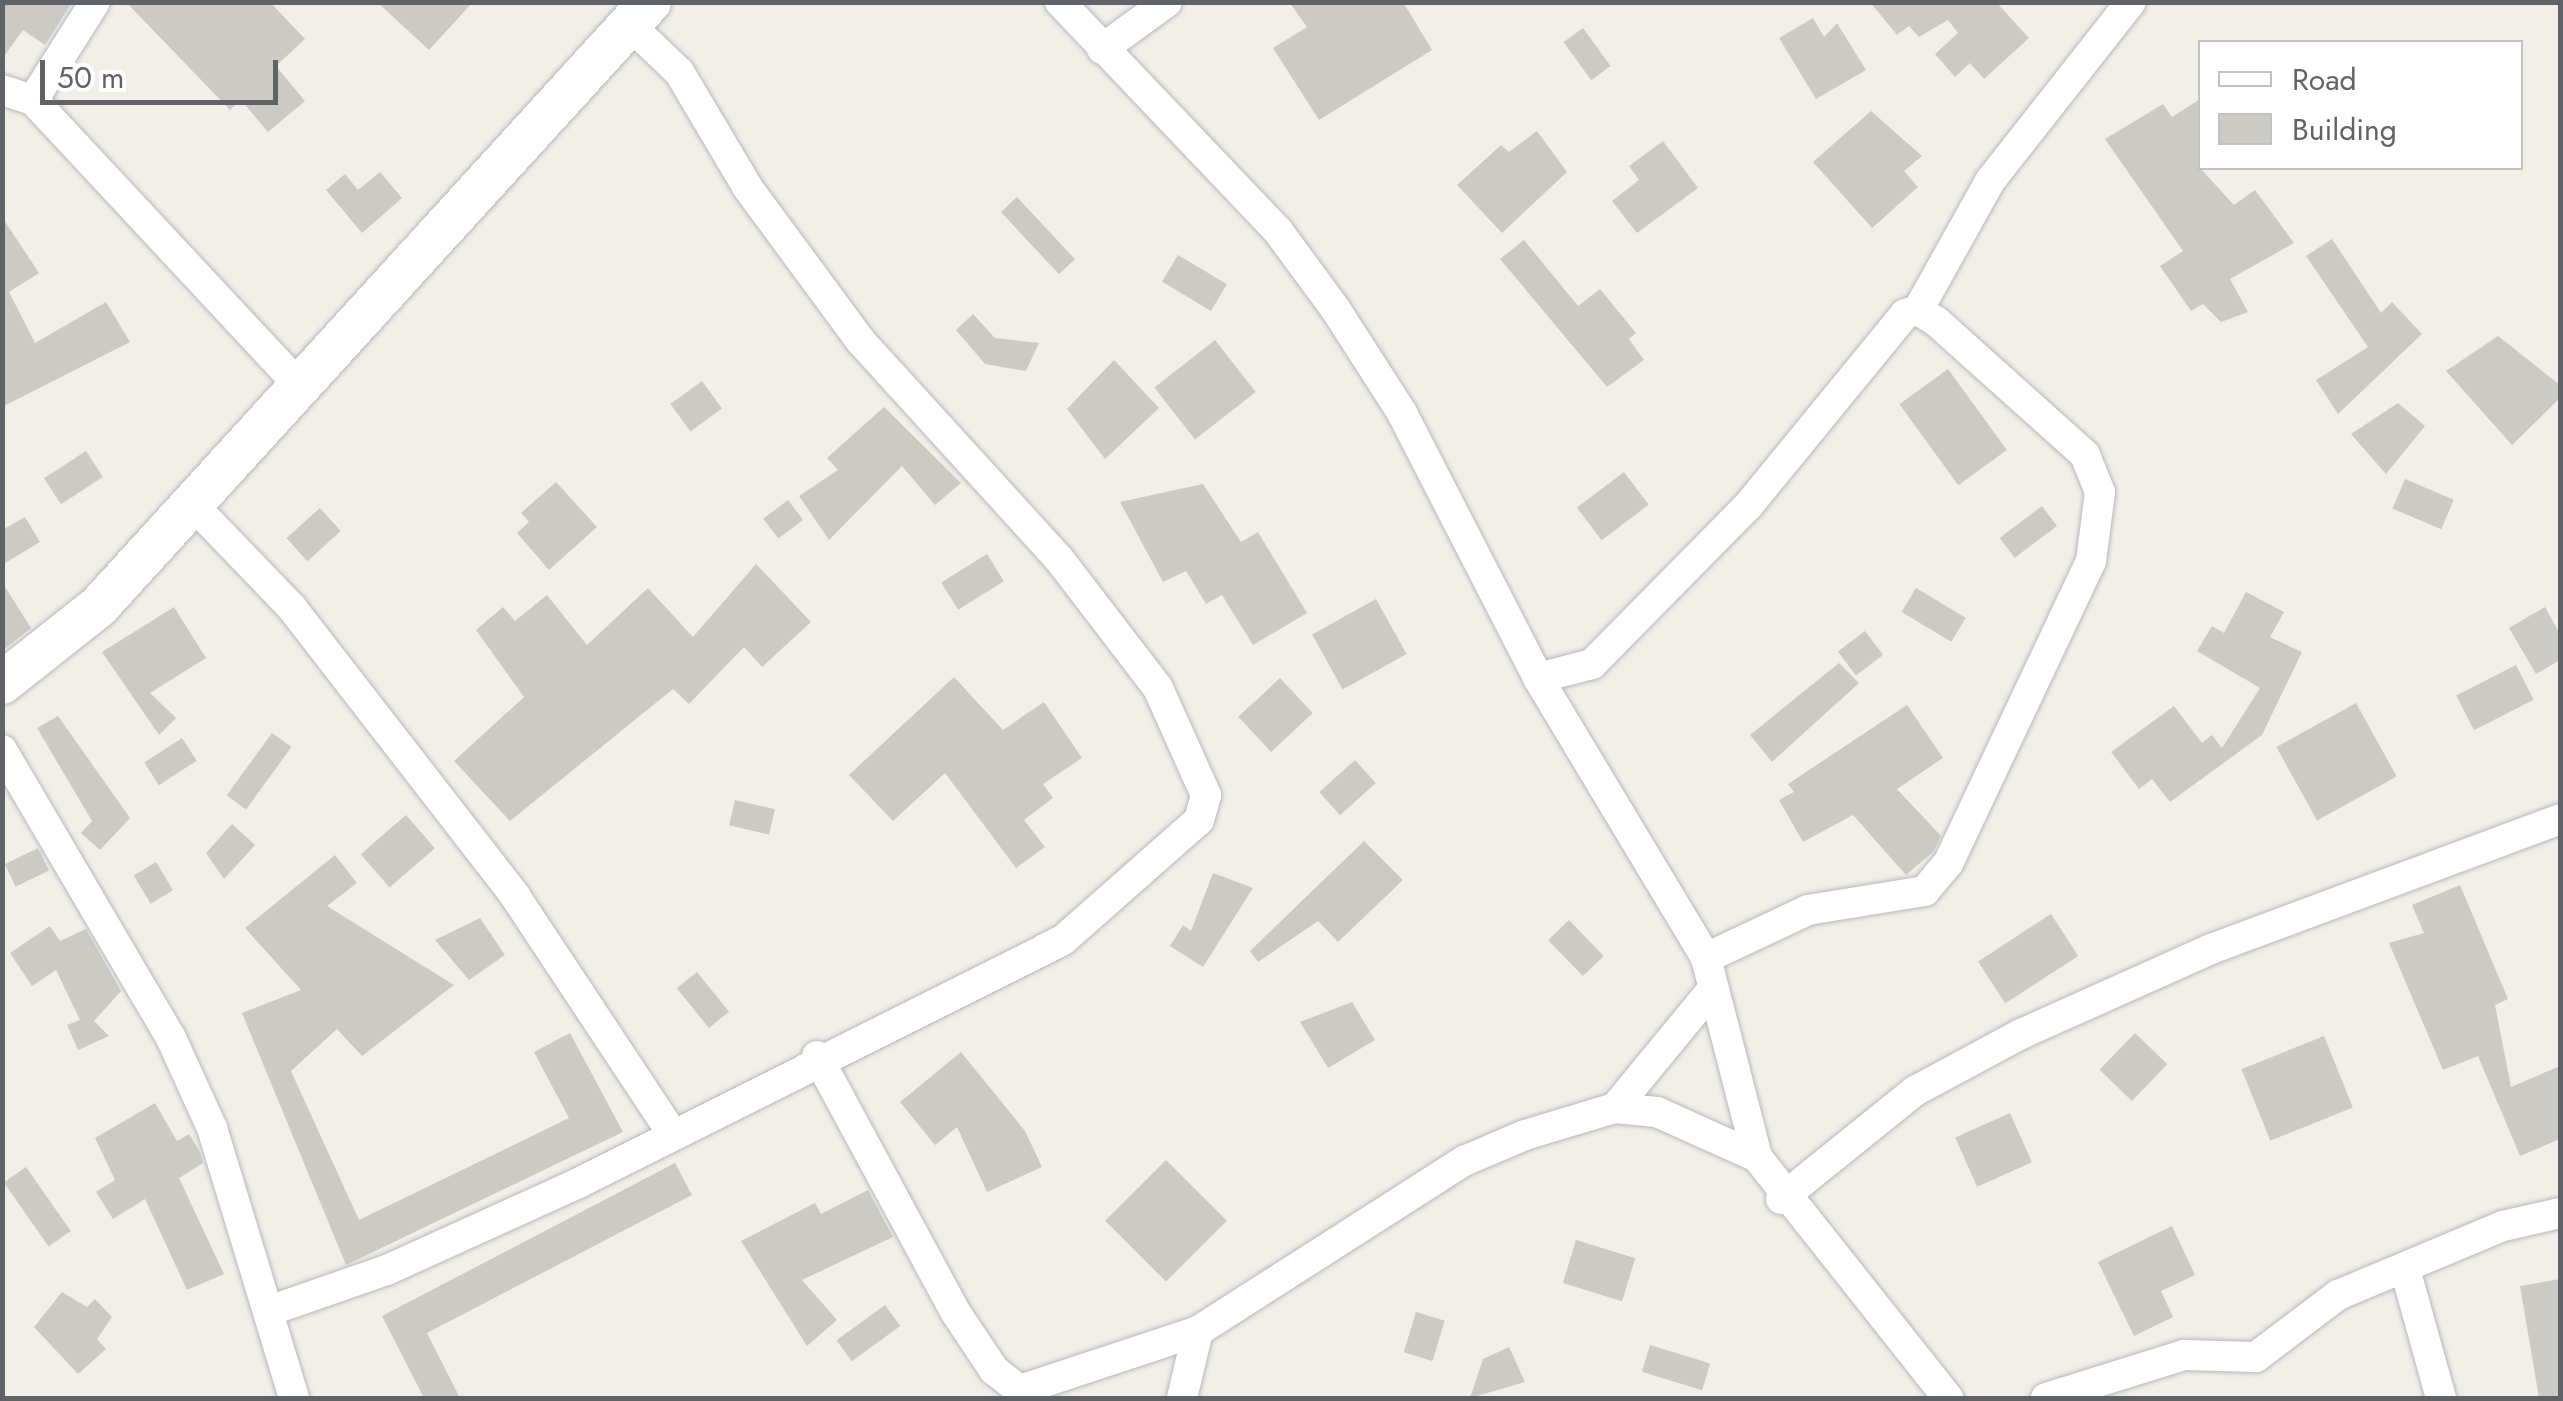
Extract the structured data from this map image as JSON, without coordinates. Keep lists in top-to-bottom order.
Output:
{
  "legend": ["Road", "Building"],
  "scale_bar": "50 m"
}
